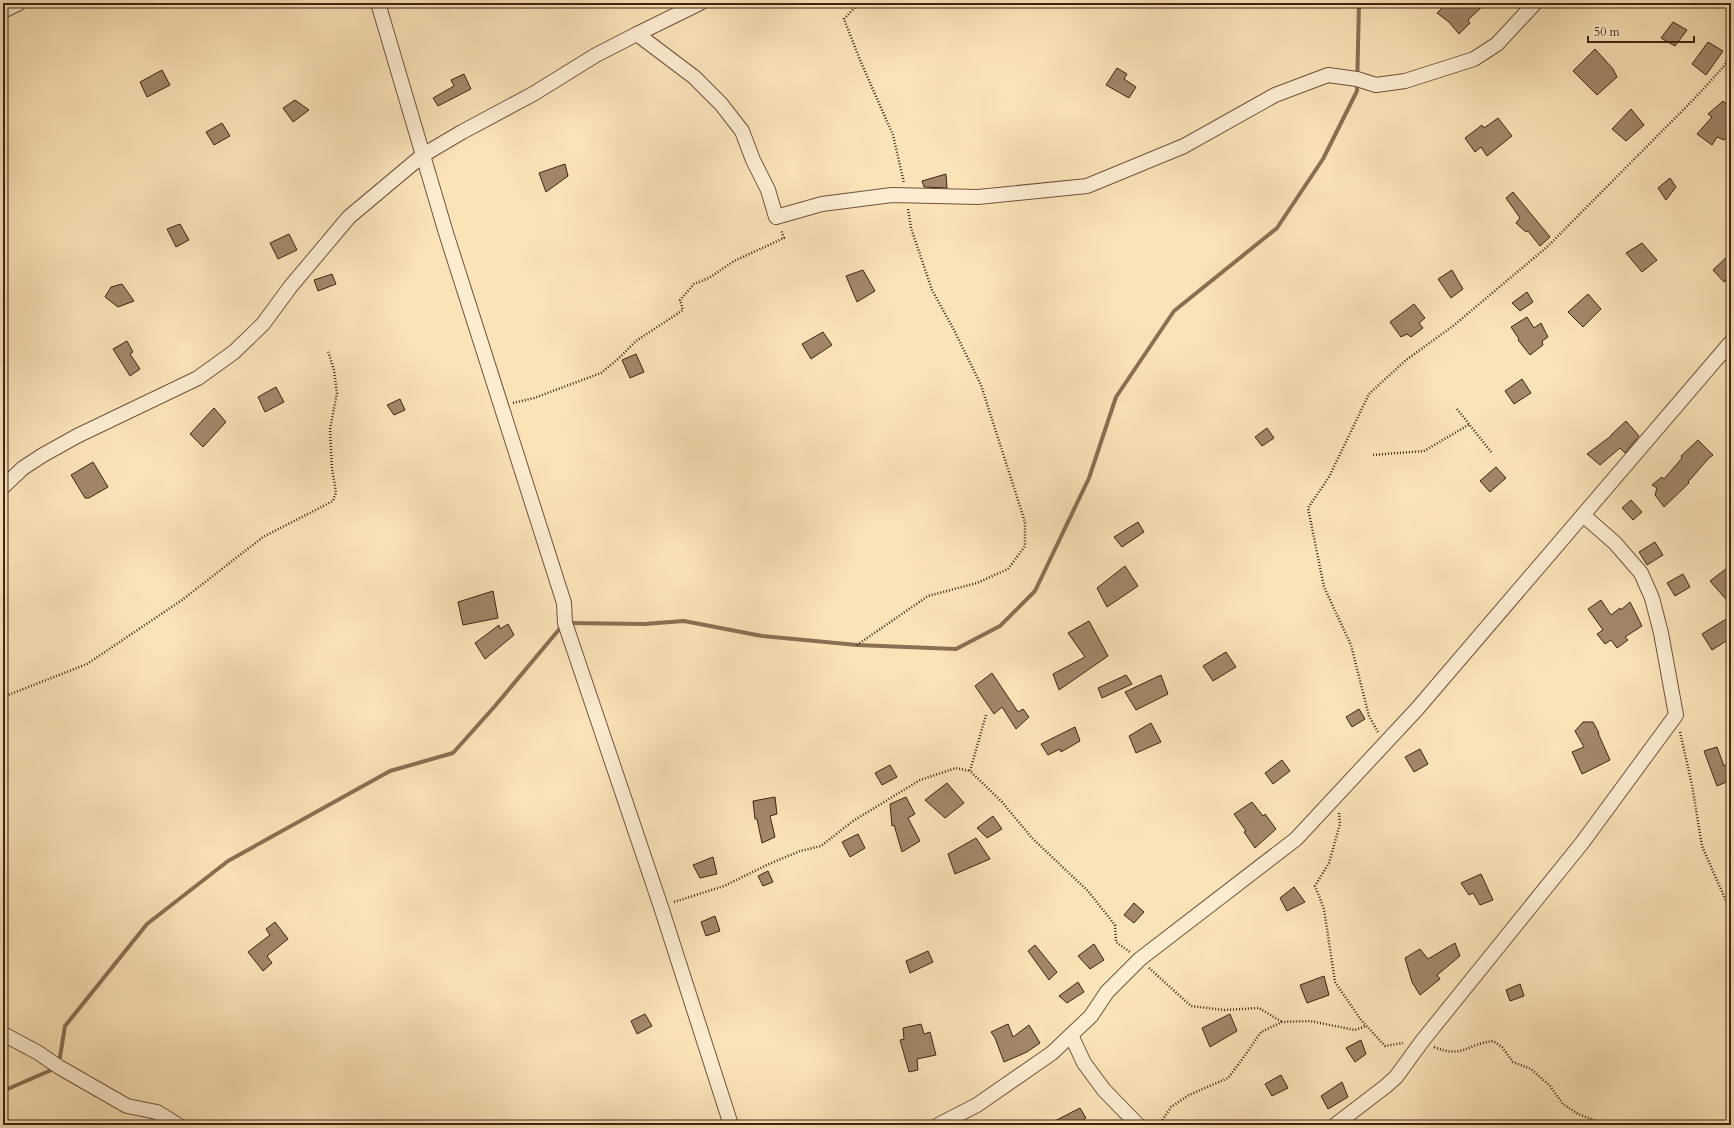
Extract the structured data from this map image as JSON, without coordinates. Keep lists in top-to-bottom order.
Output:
{
  "scale_bar": "50 m"
}
